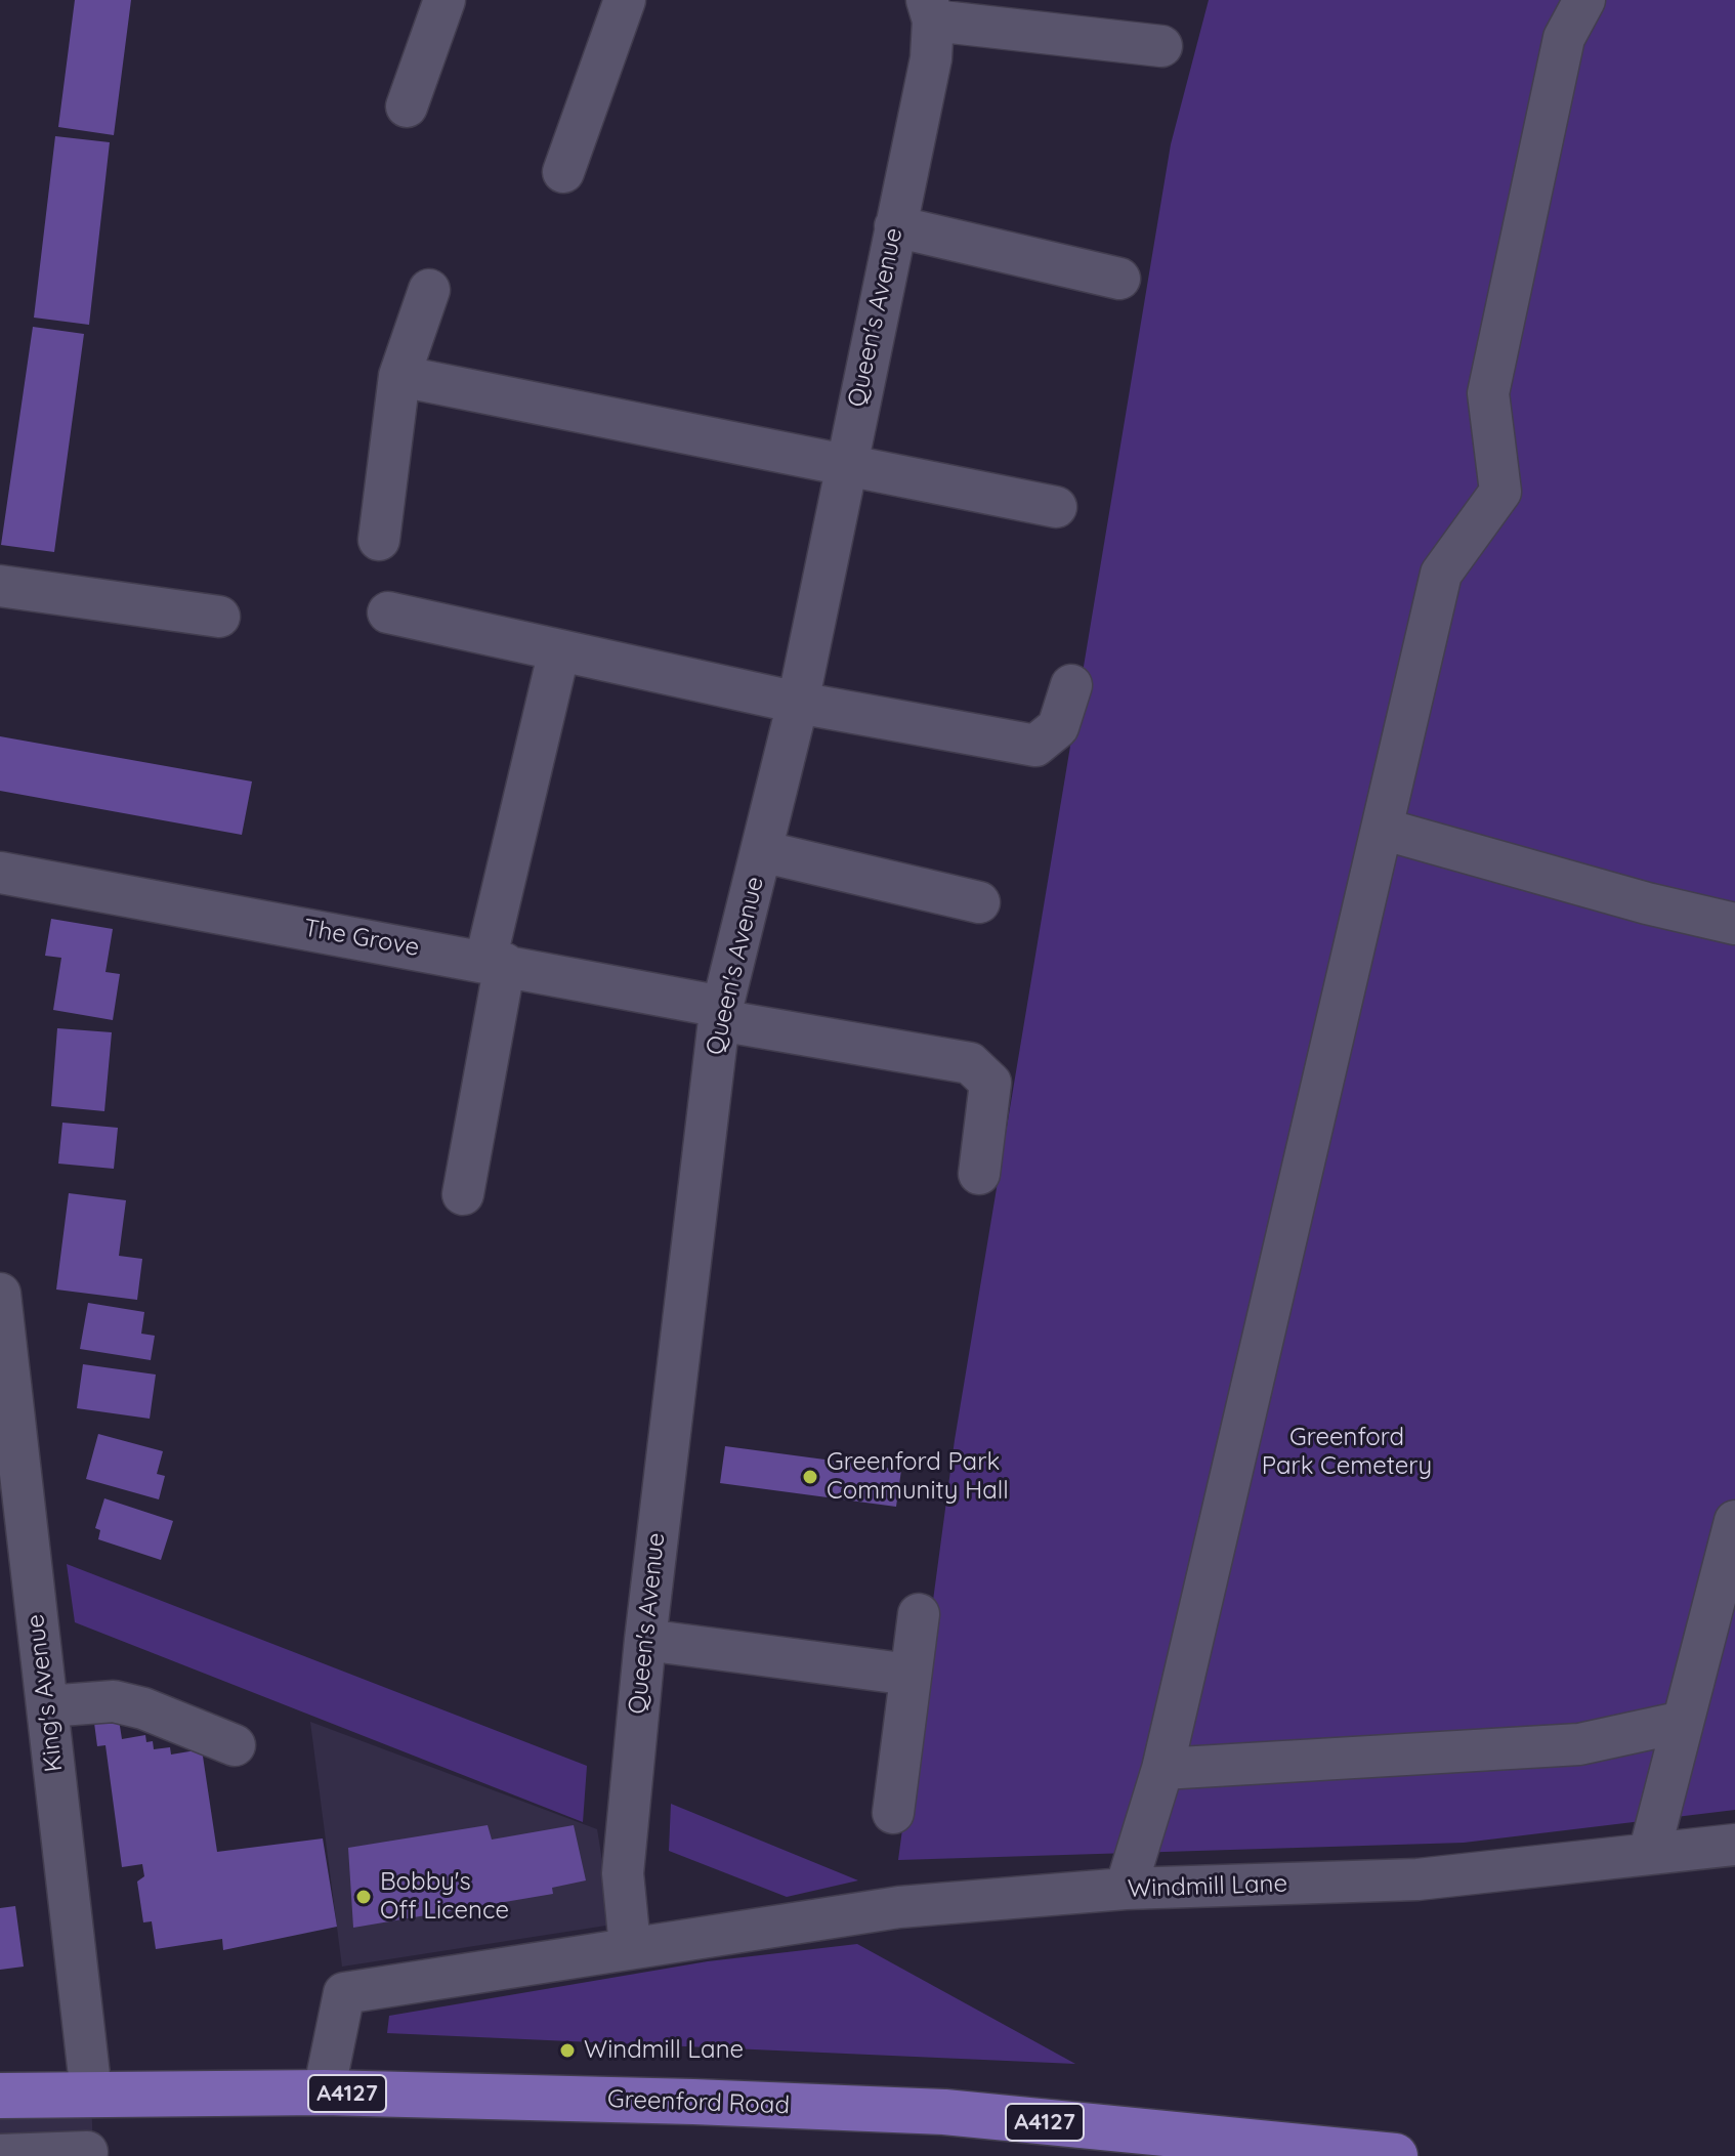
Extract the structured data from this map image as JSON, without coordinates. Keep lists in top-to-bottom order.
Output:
{
  "streets": {
    "main road": ["A4127", "Greenford Road"],
    "street": [
      "Queen's Avenue",
      "The Grove",
      "King's Avenue",
      "Windmill Lane"
    ]
  },
  "crossings": [
    ["Queen's Avenue", "The Grove"],
    ["Queen's Avenue", "Windmill Lane"],
    ["King's Avenue", "Greenford Road"],
    ["Windmill Lane", "Greenford Road"]
  ],
  "parks": ["Greenford Park Cemetery"],
  "places": ["Greenford Park Community Hall", "Bobby's Off Licence", "Windmill Lane"]
}
